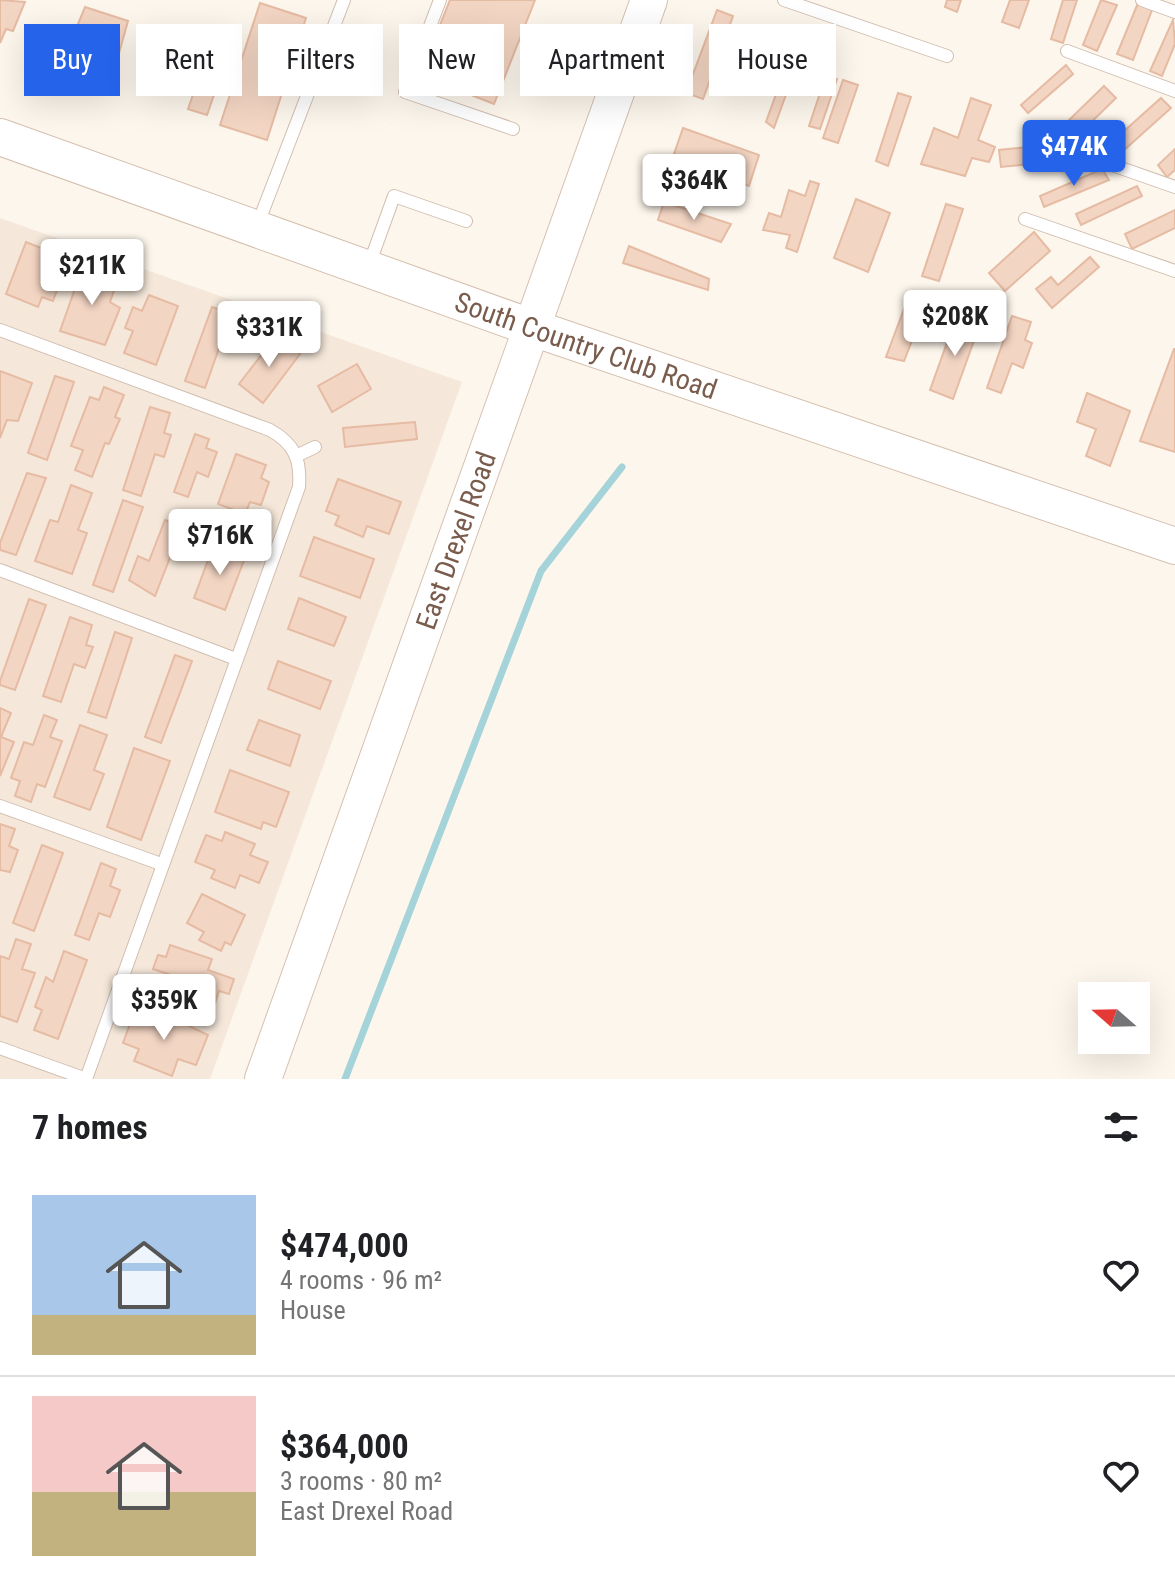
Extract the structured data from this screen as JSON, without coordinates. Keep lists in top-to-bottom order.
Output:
{
  "streets": {
    "street": ["South Country Club Road", "East Drexel Road"]
  },
  "crossings": [
    ["South Country Club Road", "East Drexel Road"]
  ],
  "north": "left",
  "page": {
    "chip": [
      "Buy",
      "Rent",
      "Filters",
      "New",
      "Apartment",
      "House"
    ],
    "price": [
      "$474K",
      "$364K",
      "$211K",
      "$208K",
      "$331K",
      "$716K",
      "$359K"
    ],
    "heading": "7 homes",
    "list": [
      {
        "name": "$474,000",
        "note": "4 rooms · 96 m² · House"
      },
      {
        "name": "$364,000",
        "note": "3 rooms · 80 m² · East Drexel Road"
      }
    ]
  }
}
